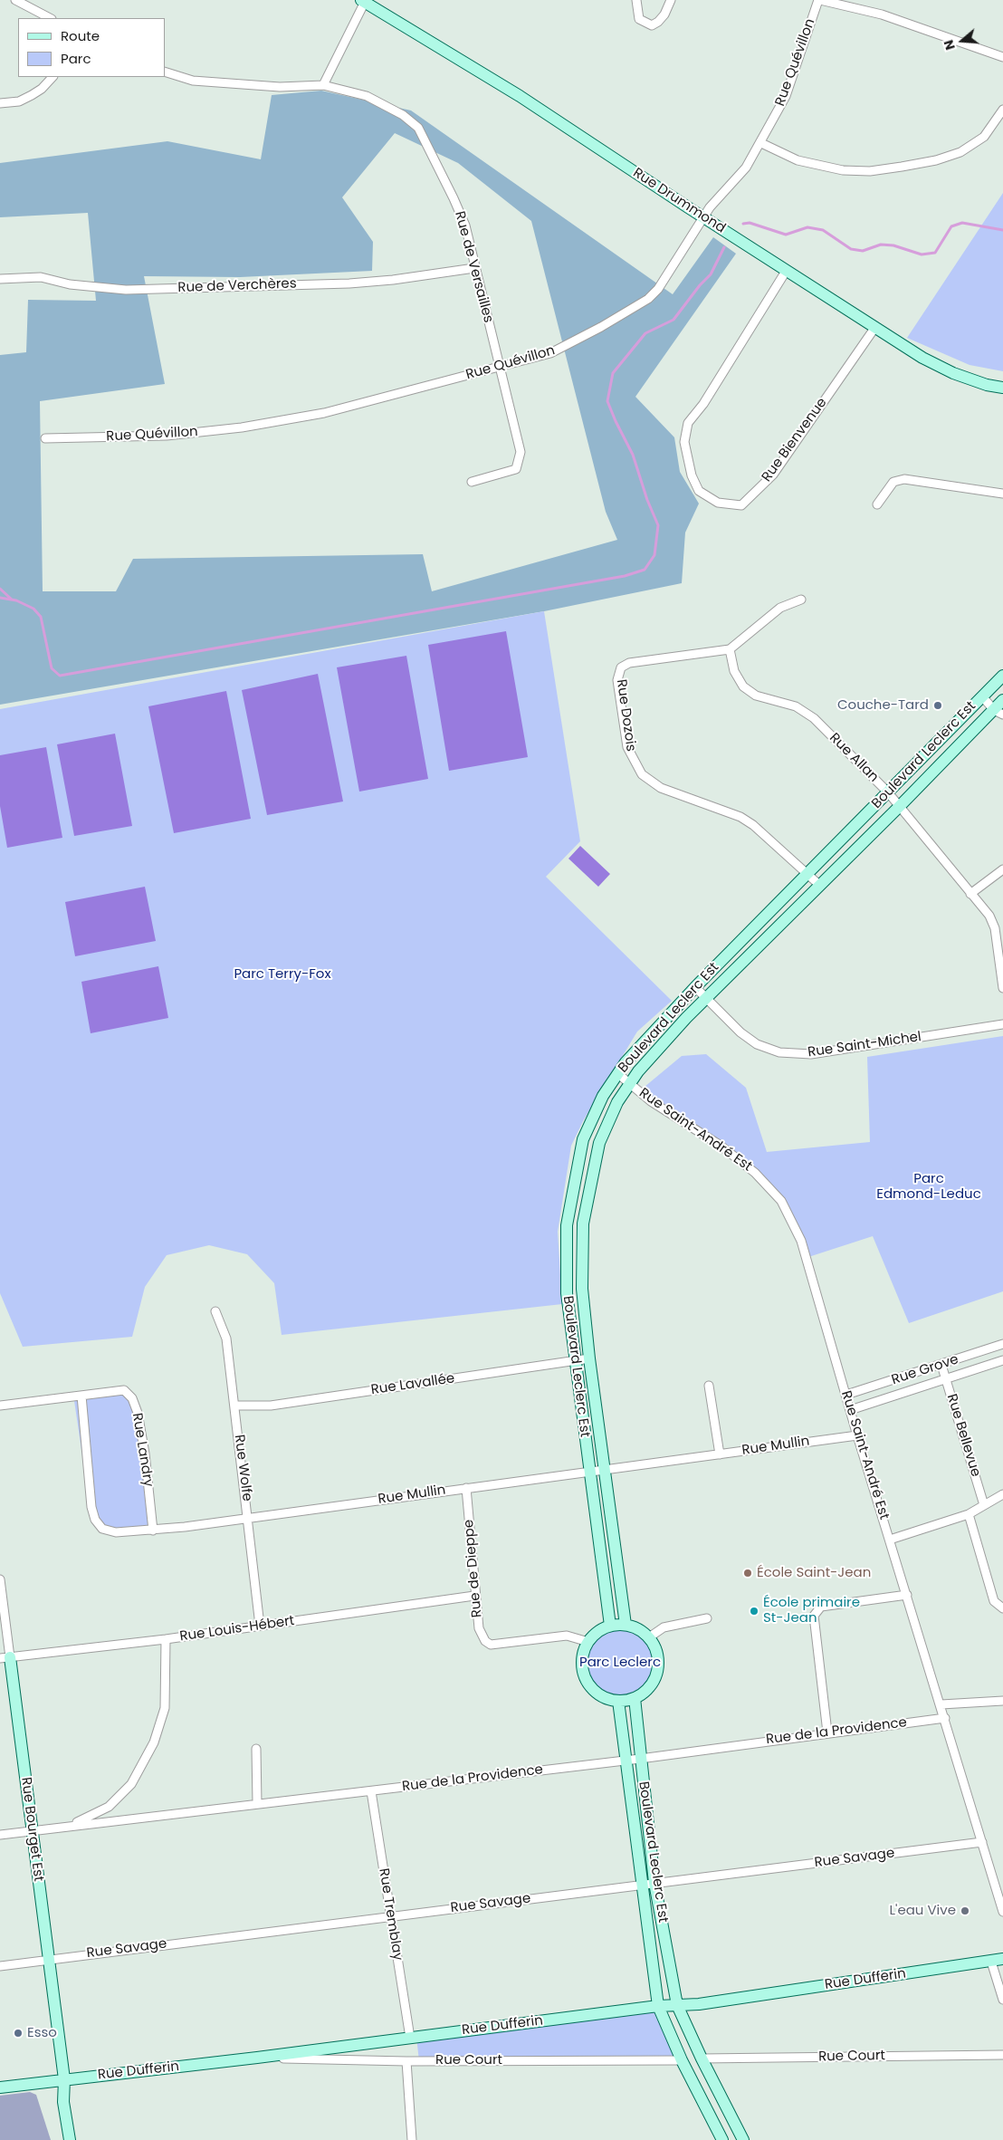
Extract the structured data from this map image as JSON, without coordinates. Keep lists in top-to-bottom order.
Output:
{
  "streets": {
    "street": [
      "Rue Quévillon",
      "Rue Drummond",
      "Rue de Versailles",
      "Rue de Verchères",
      "Rue Bienvenue",
      "Rue Dozois",
      "Boulevard Leclerc Est",
      "Rue Allan",
      "Rue Saint-Michel",
      "Rue Saint-André Est",
      "Rue Grove",
      "Rue Lavallée",
      "Rue Bellevue",
      "Rue Mullin",
      "Rue Landry",
      "Rue Wolfe",
      "Rue de Dieppe",
      "Rue Louis-Hébert",
      "Rue de la Providence",
      "Rue Bourget Est",
      "Rue Savage",
      "Rue Tremblay",
      "Rue Dufferin",
      "Rue Court"
    ]
  },
  "crossings": [
    ["Rue Quévillon", "Rue Drummond"],
    ["Rue Quévillon", "Rue de Versailles"],
    ["Rue Drummond", "Rue Bienvenue"],
    ["Rue de Versailles", "Rue de Verchères"],
    ["Rue Dozois", "Boulevard Leclerc Est"],
    ["Rue Dozois", "Rue Allan"],
    ["Boulevard Leclerc Est", "Rue Allan"],
    ["Boulevard Leclerc Est", "Rue Saint-Michel"],
    ["Boulevard Leclerc Est", "Rue Saint-André Est"],
    ["Boulevard Leclerc Est", "Rue Lavallée"],
    ["Boulevard Leclerc Est", "Rue Mullin"],
    ["Boulevard Leclerc Est", "Rue de Dieppe"],
    ["Boulevard Leclerc Est", "Rue de la Providence"],
    ["Boulevard Leclerc Est", "Rue Savage"],
    ["Boulevard Leclerc Est", "Rue Dufferin"],
    ["Boulevard Leclerc Est", "Rue Court"],
    ["Rue Saint-André Est", "Rue Grove"],
    ["Rue Saint-André Est", "Rue Mullin"],
    ["Rue Saint-André Est", "Rue de la Providence"],
    ["Rue Saint-André Est", "Rue Savage"],
    ["Rue Grove", "Rue Bellevue"],
    ["Rue Lavallée", "Rue Wolfe"],
    ["Rue Mullin", "Rue Landry"],
    ["Rue Mullin", "Rue Wolfe"],
    ["Rue Mullin", "Rue de Dieppe"],
    ["Rue Wolfe", "Rue Louis-Hébert"],
    ["Rue de Dieppe", "Rue Louis-Hébert"],
    ["Rue Louis-Hébert", "Rue Bourget Est"],
    ["Rue de la Providence", "Rue Bourget Est"],
    ["Rue de la Providence", "Rue Tremblay"],
    ["Rue Bourget Est", "Rue Savage"],
    ["Rue Bourget Est", "Rue Dufferin"],
    ["Rue Savage", "Rue Tremblay"],
    ["Rue Tremblay", "Rue Dufferin"],
    ["Rue Dufferin", "Rue Court"]
  ],
  "parks": ["Parc Terry-Fox", "Parc Edmond-Leduc", "Parc Leclerc"],
  "places": [
    "Couche-Tard",
    "École Saint-Jean",
    "École primaire St-Jean",
    "L'eau Vive",
    "Esso"
  ],
  "legend": ["Route", "Parc"],
  "north": "left"
}
